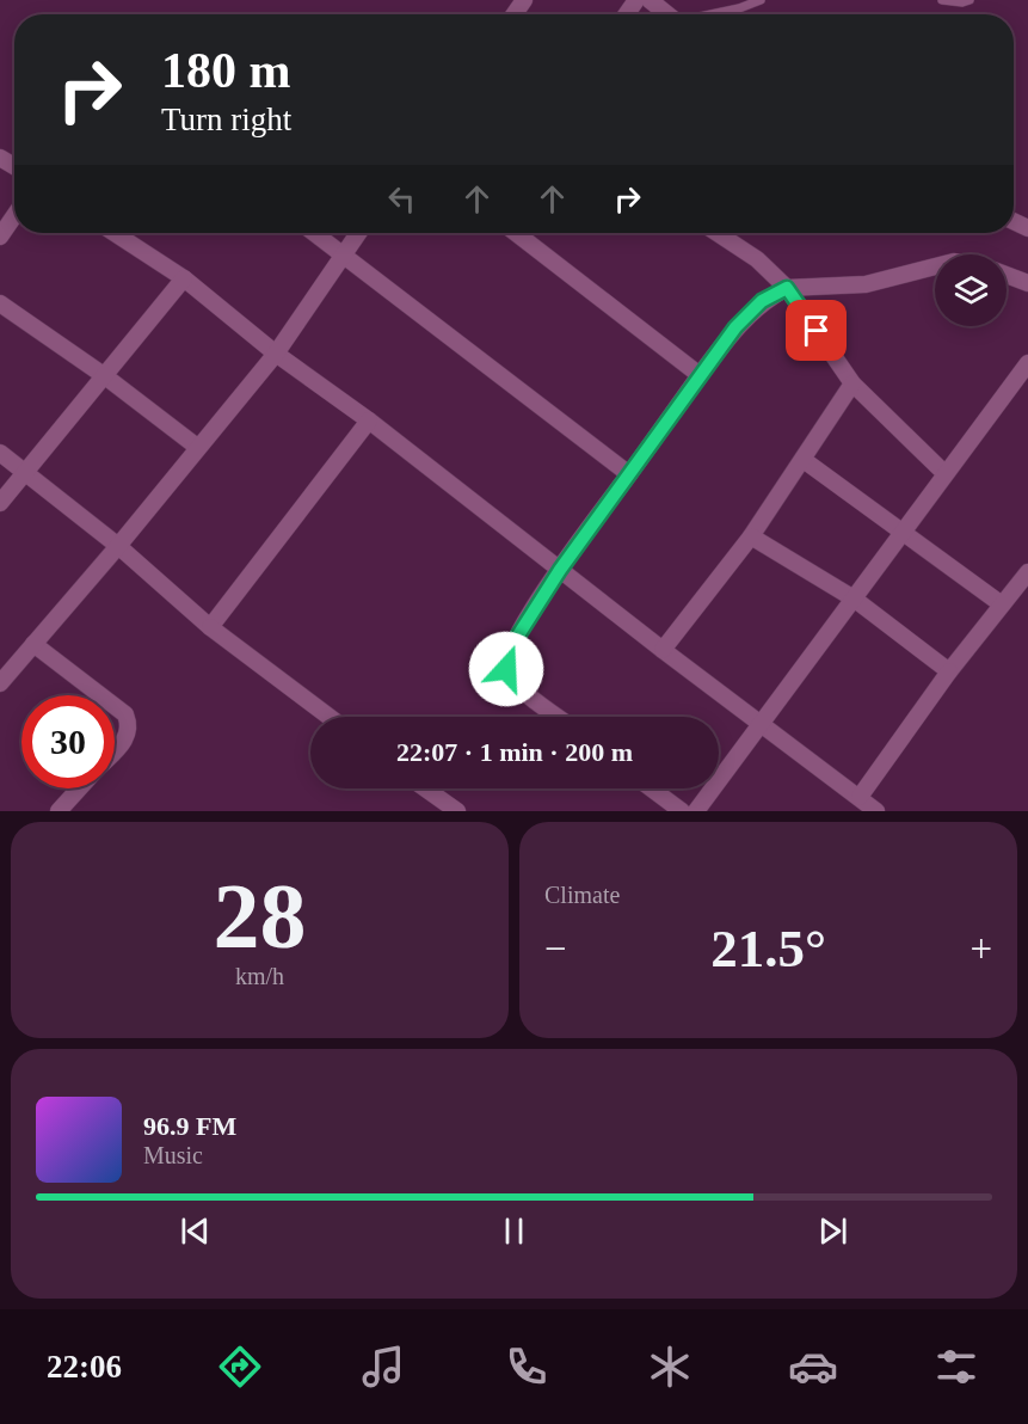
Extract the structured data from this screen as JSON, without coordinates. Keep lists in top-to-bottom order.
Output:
{
  "page": {
    "turn": ["180 m", "Turn right"],
    "limit": "30",
    "trip": "22:07 · 1 min · 200 m",
    "tile": [
      ["28", "km/h"],
      "Climate"
    ],
    "heat": ["−", "21.5°", "+"],
    "song": ["96.9 FM", "Music"],
    "tabs": "22:06"
  }
}
